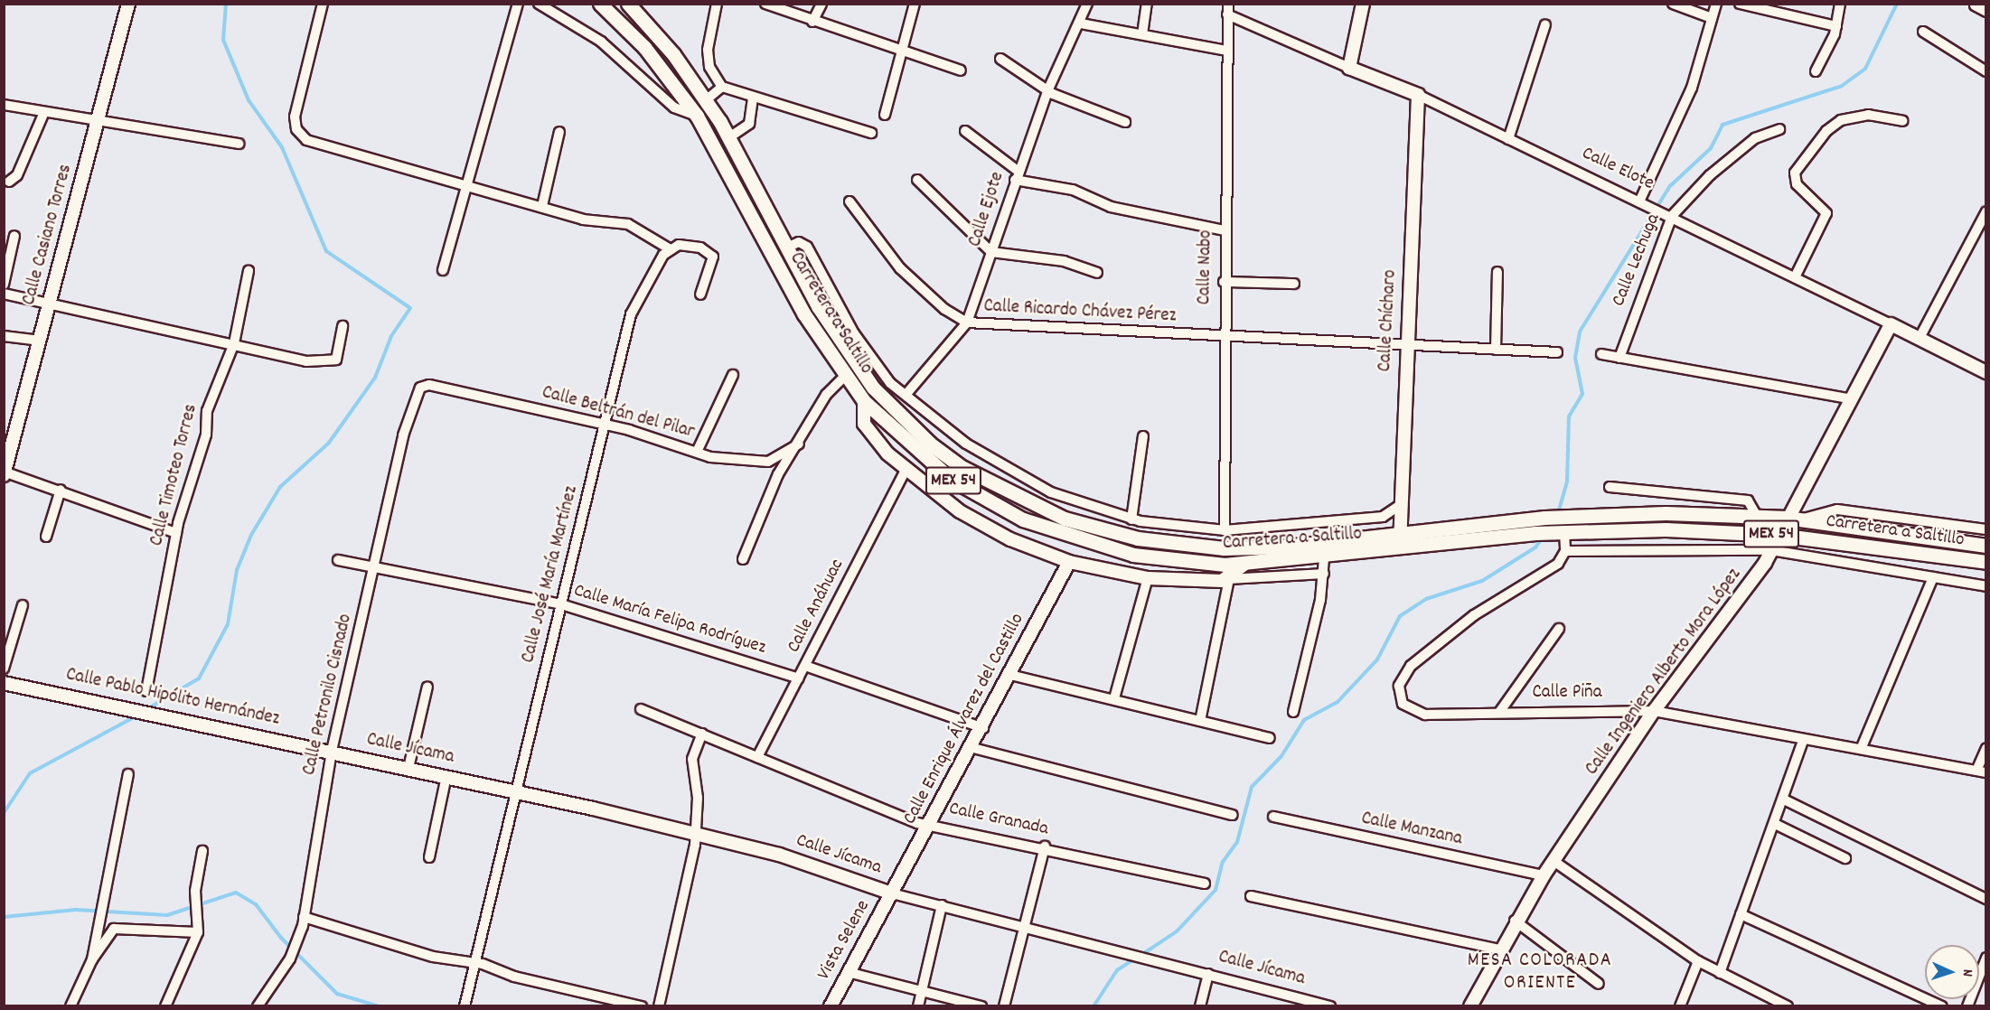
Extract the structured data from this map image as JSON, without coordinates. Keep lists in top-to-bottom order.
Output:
{
  "streets": {
    "main road": ["Carretera a Saltillo", "MEX 54"],
    "street": [
      "Calle Elote",
      "Calle Ejote",
      "Calle Casiano Torres",
      "Calle Lechuga",
      "Calle Nabo",
      "Calle Ricardo Chávez Pérez",
      "Calle Chícharo",
      "Calle Beltrán del Pilar",
      "Calle Timoteo Torres",
      "Calle José María Martínez",
      "Calle Anáhuac",
      "Calle María Felipa Rodríguez",
      "Calle Ingeniero Alberto Mora López",
      "Calle Piña",
      "Calle Petronilo Cisnado",
      "Calle Pablo Hipólito Hernández",
      "Calle Enrique Álvarez del Castillo",
      "Calle Jícama",
      "Calle Granada",
      "Calle Manzana",
      "Vista Selene"
    ]
  },
  "crossings": [
    ["Calle Elote", "Calle Lechuga"],
    ["Calle Elote", "Calle Nabo"],
    ["Calle Elote", "Calle Chícharo"],
    ["Calle Elote", "Calle Ingeniero Alberto Mora López"],
    ["Calle Ejote", "Calle Ricardo Chávez Pérez"],
    ["Calle Nabo", "Calle Ricardo Chávez Pérez"],
    ["Calle Ricardo Chávez Pérez", "Calle Chícharo"],
    ["Carretera a Saltillo", "Calle Chícharo"],
    ["Carretera a Saltillo", "Calle Ingeniero Alberto Mora López"],
    ["Calle Beltrán del Pilar", "Calle José María Martínez"],
    ["Calle Beltrán del Pilar", "Calle Petronilo Cisnado"],
    ["Calle José María Martínez", "Calle María Felipa Rodríguez"],
    ["Calle José María Martínez", "Calle Jícama"],
    ["Calle Anáhuac", "Calle María Felipa Rodríguez"],
    ["Calle Anáhuac", "Calle Granada"],
    ["Calle María Felipa Rodríguez", "Calle Petronilo Cisnado"],
    ["Calle Ingeniero Alberto Mora López", "Calle Piña"],
    ["Calle Ingeniero Alberto Mora López", "Calle Manzana"],
    ["Calle Petronilo Cisnado", "Calle Pablo Hipólito Hernández"],
    ["Calle Petronilo Cisnado", "Calle Jícama"],
    ["Calle Pablo Hipólito Hernández", "Calle Jícama"],
    ["Calle Enrique Álvarez del Castillo", "Calle Jícama"],
    ["Calle Enrique Álvarez del Castillo", "Calle Granada"],
    ["Calle Enrique Álvarez del Castillo", "Vista Selene"],
    ["Calle Jícama", "Vista Selene"]
  ],
  "districts": ["MESA COLORADA ORIENTE"],
  "north": "right"
}
